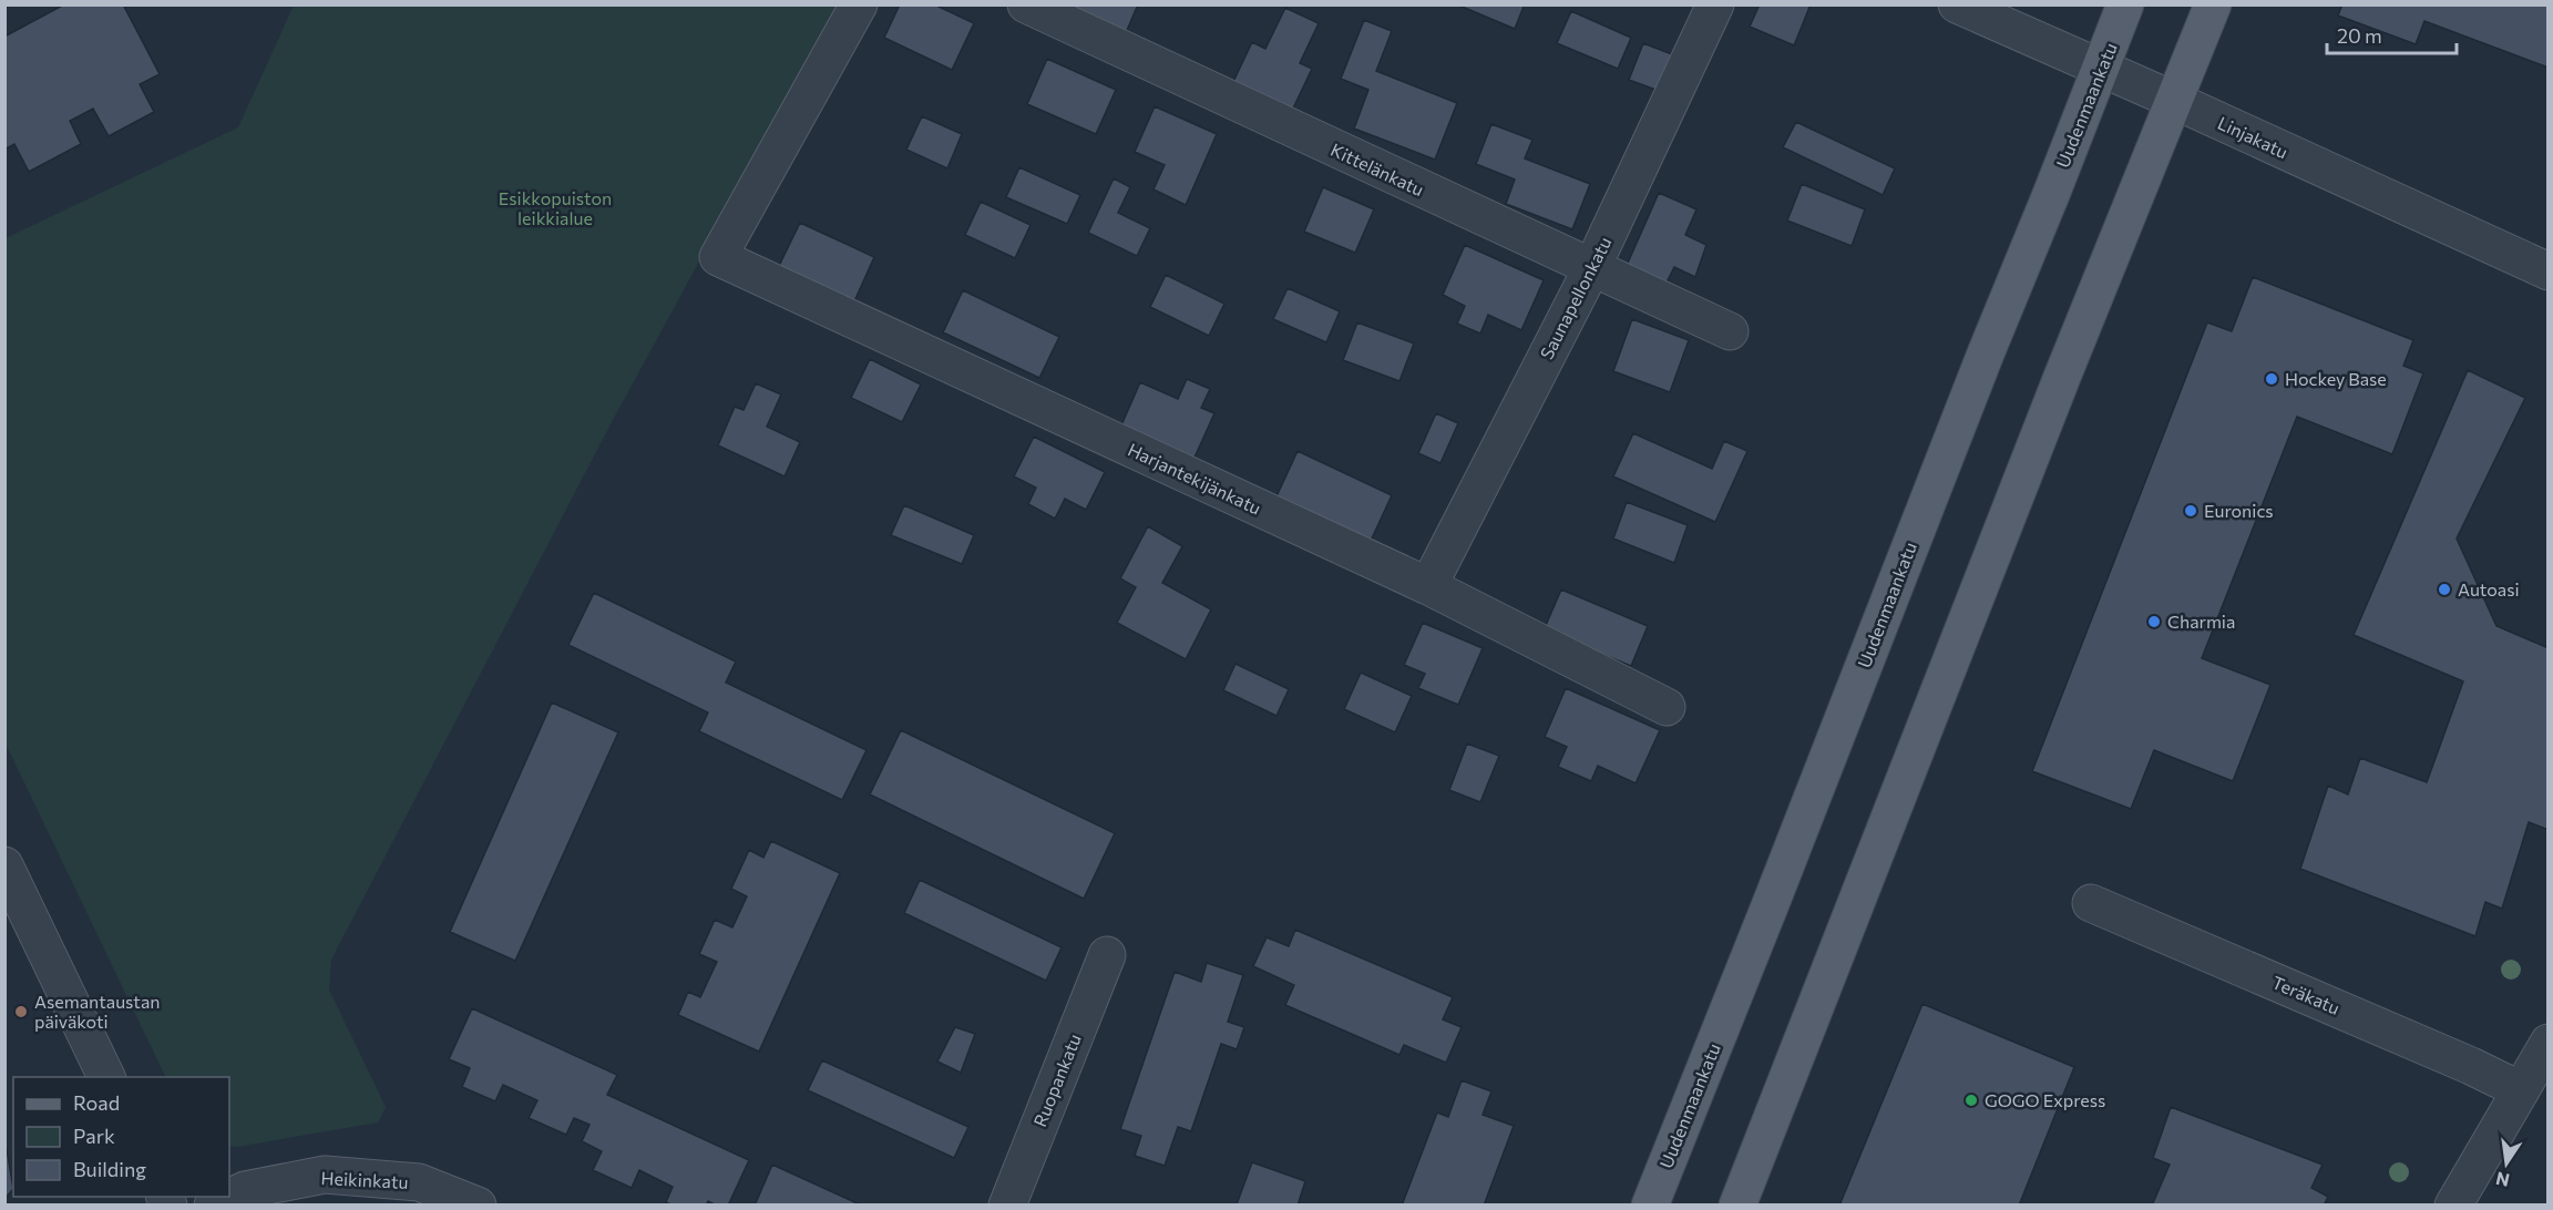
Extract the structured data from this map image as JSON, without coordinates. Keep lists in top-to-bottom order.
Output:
{
  "streets": {
    "main road": ["Uudenmaankatu"],
    "street": [
      "Linjakatu",
      "Kittelänkatu",
      "Saunapellonkatu",
      "Harjantekijänkatu",
      "Teräkatu",
      "Ruopankatu",
      "Heikinkatu"
    ]
  },
  "crossings": [
    ["Uudenmaankatu", "Linjakatu"],
    ["Kittelänkatu", "Saunapellonkatu"],
    ["Saunapellonkatu", "Harjantekijänkatu"]
  ],
  "parks": ["Esikkopuiston leikkialue"],
  "places": [
    "Hockey Base",
    "Euronics",
    "Autoasi",
    "Charmia",
    "Asemantaustan päiväkoti",
    "GOGO Express"
  ],
  "legend": ["Road", "Park", "Building"],
  "scale_bar": "20 m",
  "north": "bottom"
}
